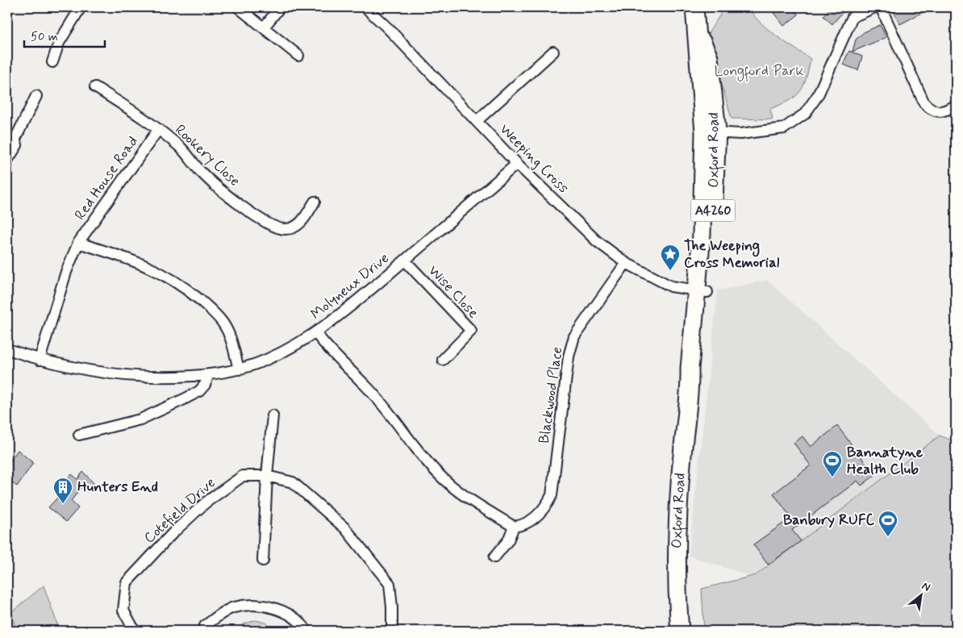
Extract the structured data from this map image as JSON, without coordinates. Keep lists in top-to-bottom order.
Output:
{
  "streets": {
    "main road": ["Oxford Road", "A4260"],
    "street": [
      "Rookery Close",
      "Weeping Cross",
      "Red House Road",
      "Molyneux Drive",
      "Wise Close",
      "Blackwood Place",
      "Cotefield Drive"
    ]
  },
  "crossings": [
    ["Oxford Road", "Weeping Cross"],
    ["Rookery Close", "Red House Road"],
    ["Weeping Cross", "Molyneux Drive"],
    ["Weeping Cross", "Blackwood Place"],
    ["Red House Road", "Molyneux Drive"],
    ["Molyneux Drive", "Wise Close"]
  ],
  "parks": ["Longford Park"],
  "places": {
    "place": ["The Weeping Cross Memorial"],
    "sports": ["Bannatyne Health Club", "Banbury RUFC"],
    "building": ["Hunters End"]
  },
  "scale_bar": "50 m",
  "north": "top right"
}
